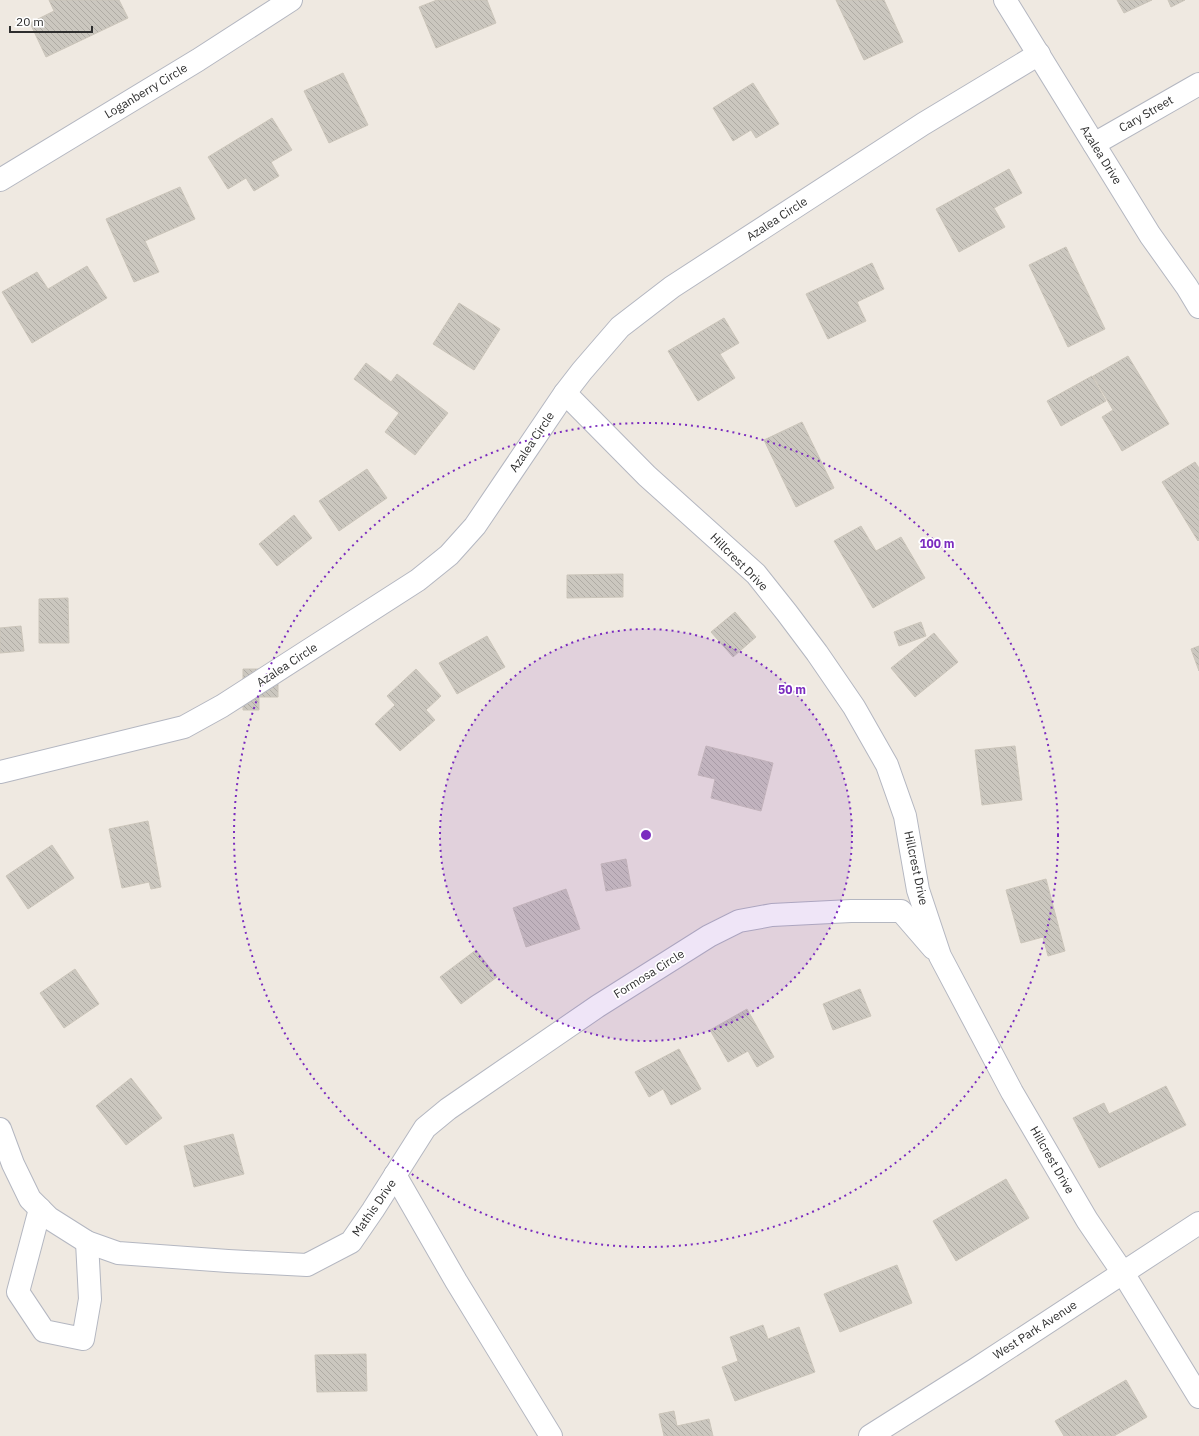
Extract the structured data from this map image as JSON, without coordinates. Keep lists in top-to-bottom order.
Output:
{
  "streets": {
    "street": [
      "Loganberry Circle",
      "Cary Street",
      "Azalea Drive",
      "Azalea Circle",
      "Hillcrest Drive",
      "Formosa Circle",
      "Mathis Drive",
      "West Park Avenue"
    ]
  },
  "crossings": [
    ["Cary Street", "Azalea Drive"],
    ["Azalea Drive", "Azalea Circle"],
    ["Azalea Circle", "Hillcrest Drive"],
    ["Hillcrest Drive", "Formosa Circle"],
    ["Hillcrest Drive", "West Park Avenue"],
    ["Formosa Circle", "Mathis Drive"]
  ],
  "scale_bar": "20 m",
  "rings": ["100 m", "50 m"]
}
